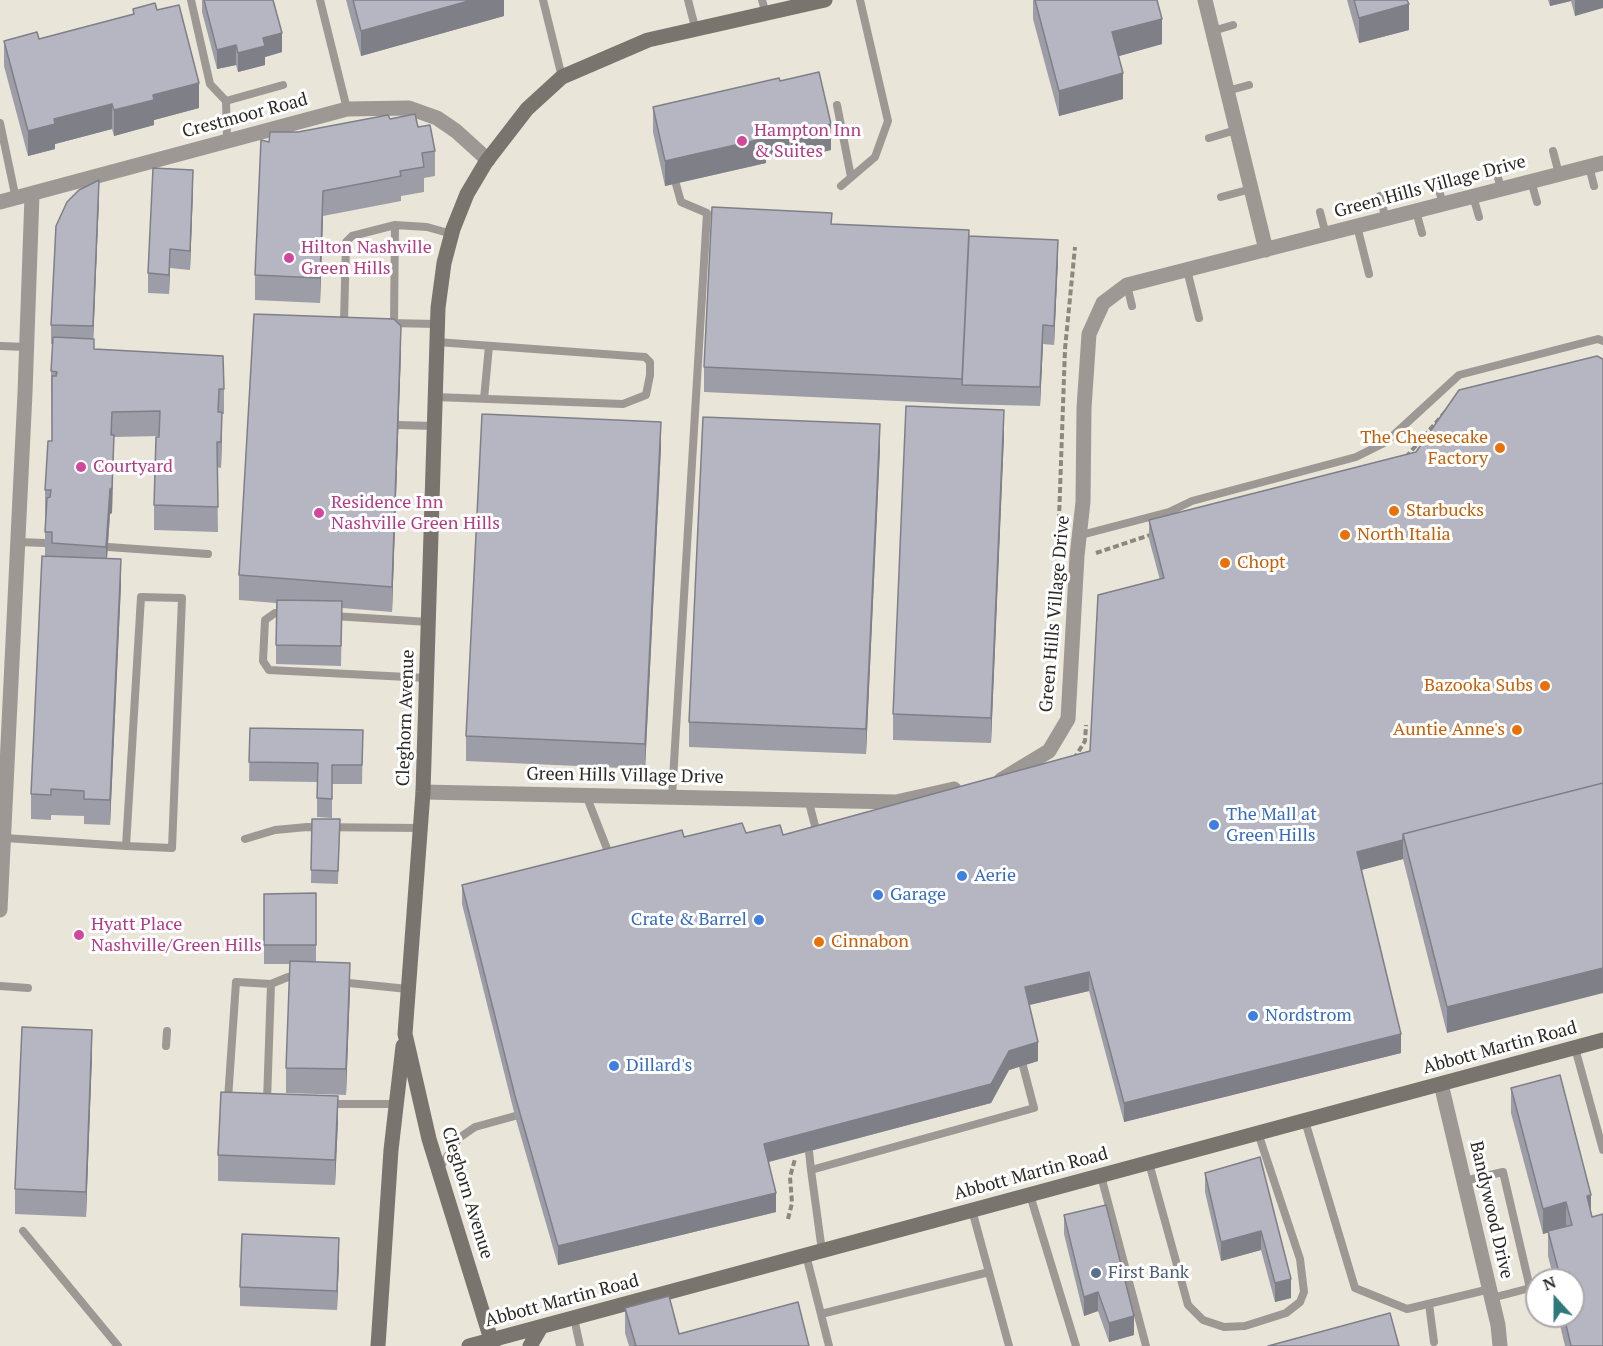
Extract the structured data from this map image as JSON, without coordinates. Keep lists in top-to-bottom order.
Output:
{
  "streets": {
    "street": [
      "Crestmoor Road",
      "Green Hills Village Drive",
      "Cleghorn Avenue",
      "Abbott Martin Road",
      "Bandywood Drive"
    ]
  },
  "crossings": [
    ["Crestmoor Road", "Cleghorn Avenue"],
    ["Green Hills Village Drive", "Cleghorn Avenue"],
    ["Cleghorn Avenue", "Abbott Martin Road"],
    ["Abbott Martin Road", "Bandywood Drive"]
  ],
  "places": [
    "Hampton Inn & Suites",
    "Hilton Nashville Green Hills",
    "The Cheesecake Factory",
    "Courtyard",
    "Starbucks",
    "Residence Inn Nashville Green Hills",
    "North Italia",
    "Chopt",
    "Bazooka Subs",
    "Auntie Anne's",
    "The Mall at Green Hills",
    "Aerie",
    "Garage",
    "Crate & Barrel",
    "Hyatt Place Nashville/Green Hills",
    "Cinnabon",
    "Nordstrom",
    "Dillard's",
    "First Bank"
  ],
  "north": "top"
}
